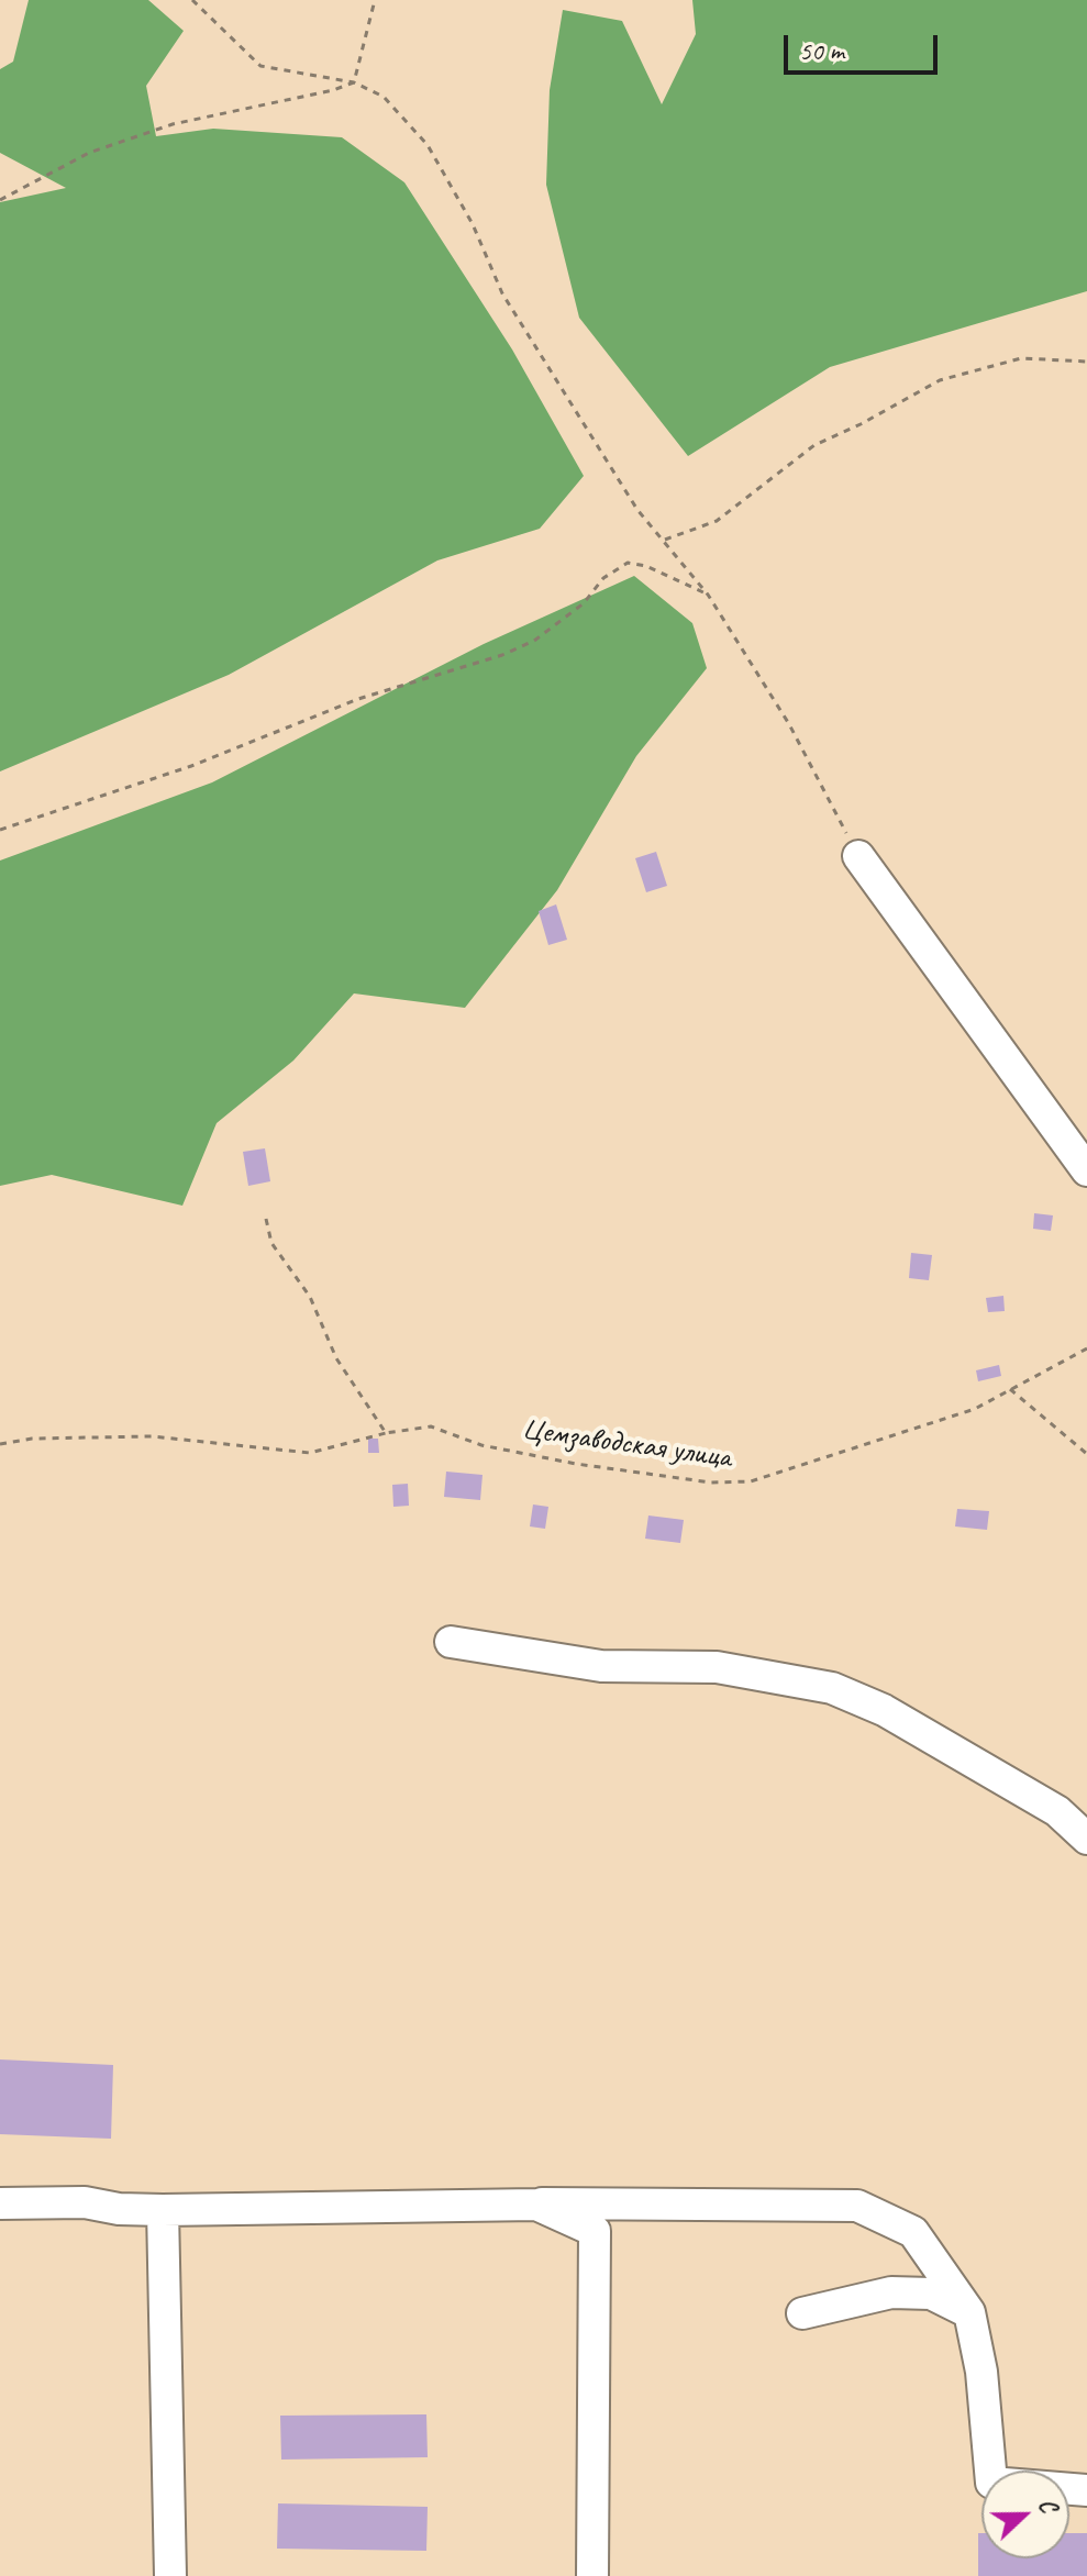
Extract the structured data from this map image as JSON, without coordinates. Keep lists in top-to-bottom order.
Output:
{
  "streets": {
    "path": ["Цемзаводская улица"]
  },
  "scale_bar": "50 m",
  "north": "right"
}
